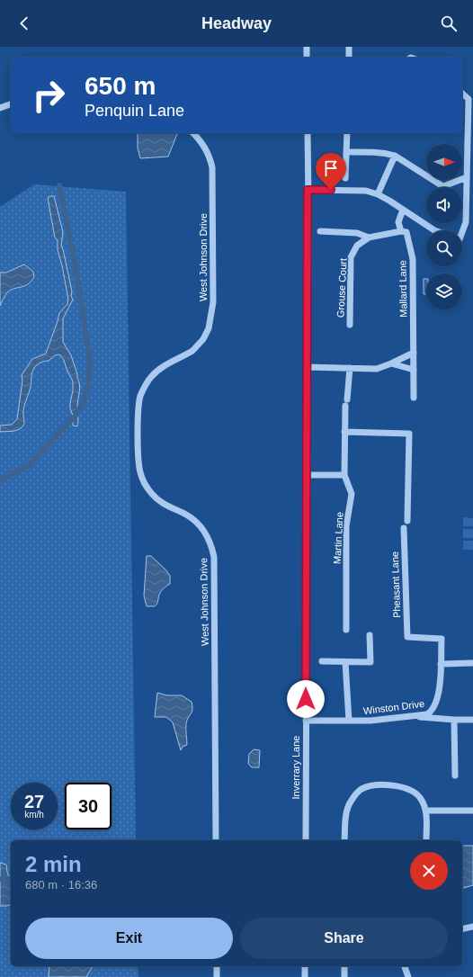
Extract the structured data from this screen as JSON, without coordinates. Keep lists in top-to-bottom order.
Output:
{
  "streets": {
    "street": [
      "West Johnson Drive",
      "Grouse Court",
      "Mallard Lane",
      "Martin Lane",
      "Pheasant Lane",
      "Winston Drive",
      "Inverrary Lane"
    ]
  },
  "crossings": [
    ["Pheasant Lane", "Winston Drive"],
    ["Winston Drive", "Inverrary Lane"]
  ],
  "north": "right",
  "page": {
    "header": "Headway",
    "turn": ["650 m", "Penquin Lane"],
    "speed": "27 km/h",
    "limit": "30",
    "heading": ["2 min", "680 m · 16:36"],
    "buttons": ["Exit", "Share"]
  }
}
